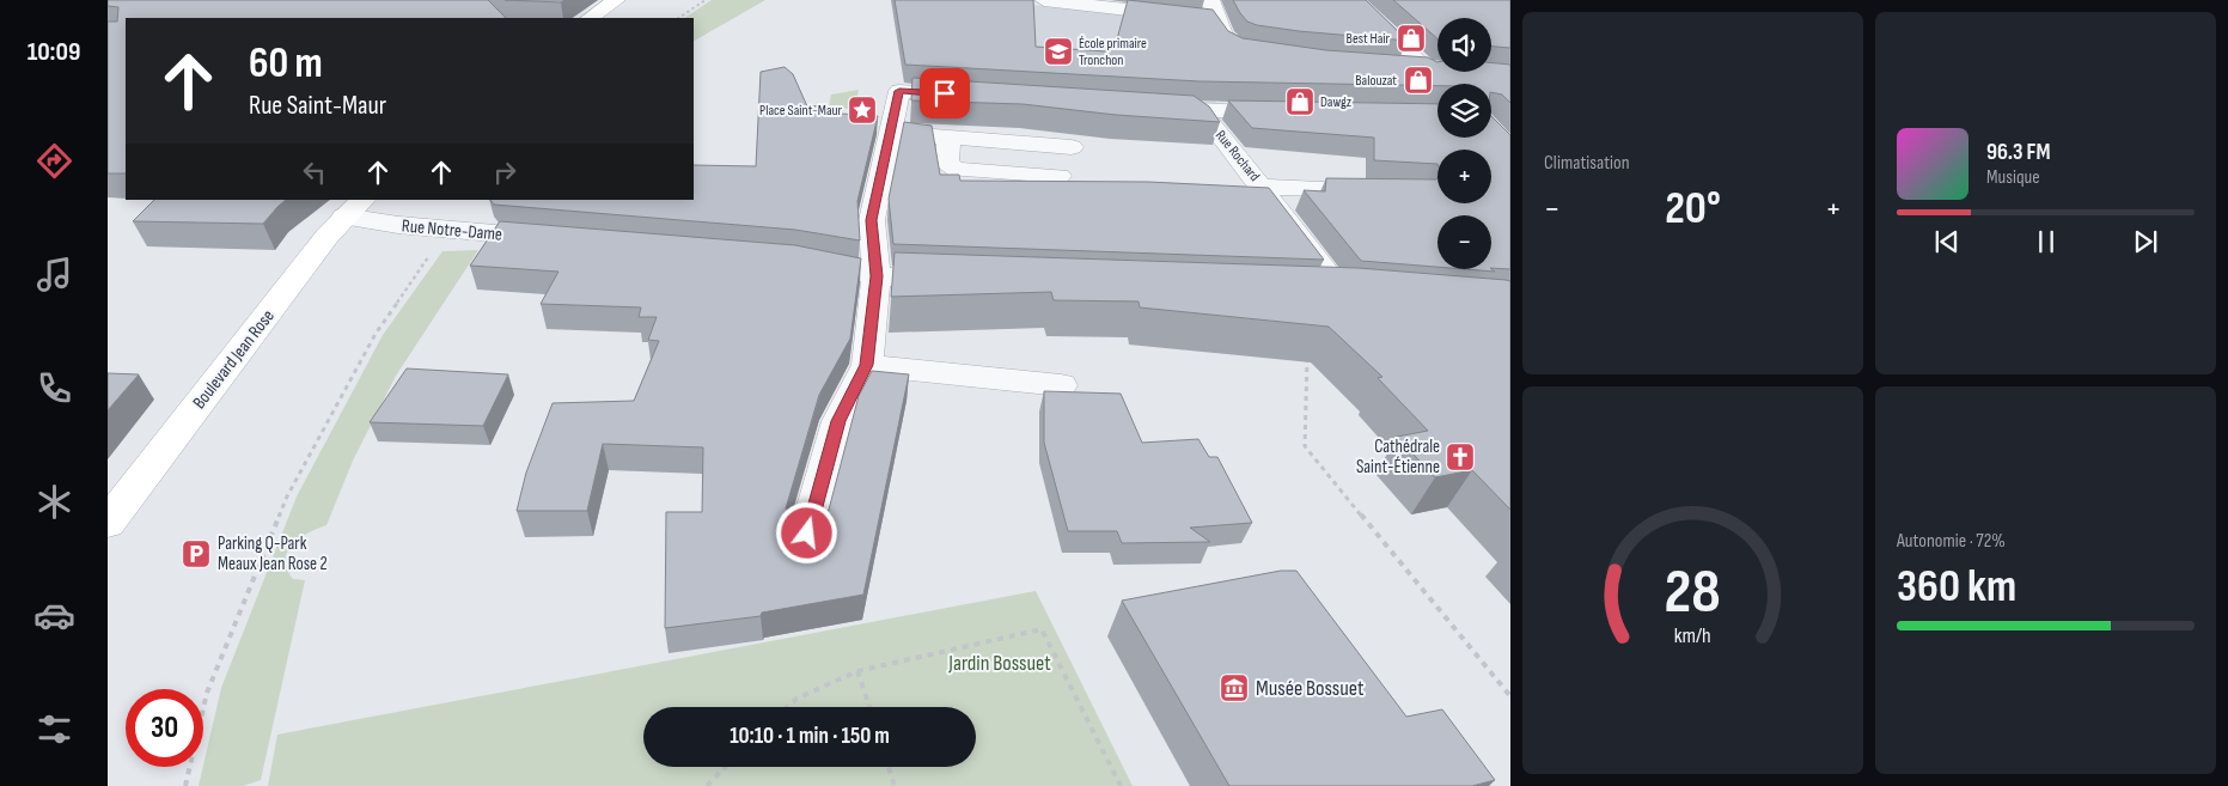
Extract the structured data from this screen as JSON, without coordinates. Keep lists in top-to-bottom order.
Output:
{
  "streets": {
    "main road": ["Boulevard Jean Rose"],
    "street": ["Rue Rochard", "Rue Notre-Dame"]
  },
  "crossings": [
    ["Rue Notre-Dame", "Boulevard Jean Rose"]
  ],
  "parks": ["Jardin Bossuet"],
  "places": {
    "shop": ["Best Hair", "Balouzat", "Dawgz"],
    "school or university": ["École primaire Tronchon"],
    "place": ["Place Saint-Maur"],
    "church": ["Cathédrale Saint-Étienne"],
    "parking": ["Parking Q-Park Meaux Jean Rose 2"],
    "museum": ["Musée Bossuet"]
  },
  "page": {
    "tabs": "10:09",
    "tile": [
      "Climatisation",
      ["Autonomie · 72%", "360 km"]
    ],
    "map_buttons": ["+", "−"],
    "turn": ["60 m", "Rue Saint-Maur"],
    "song": ["96.3 FM", "Musique"],
    "heat": ["−", "20°", "+"],
    "limit": "30",
    "trip": "10:10 · 1 min · 150 m",
    "gauge": ["28", "km/h"]
  }
}
